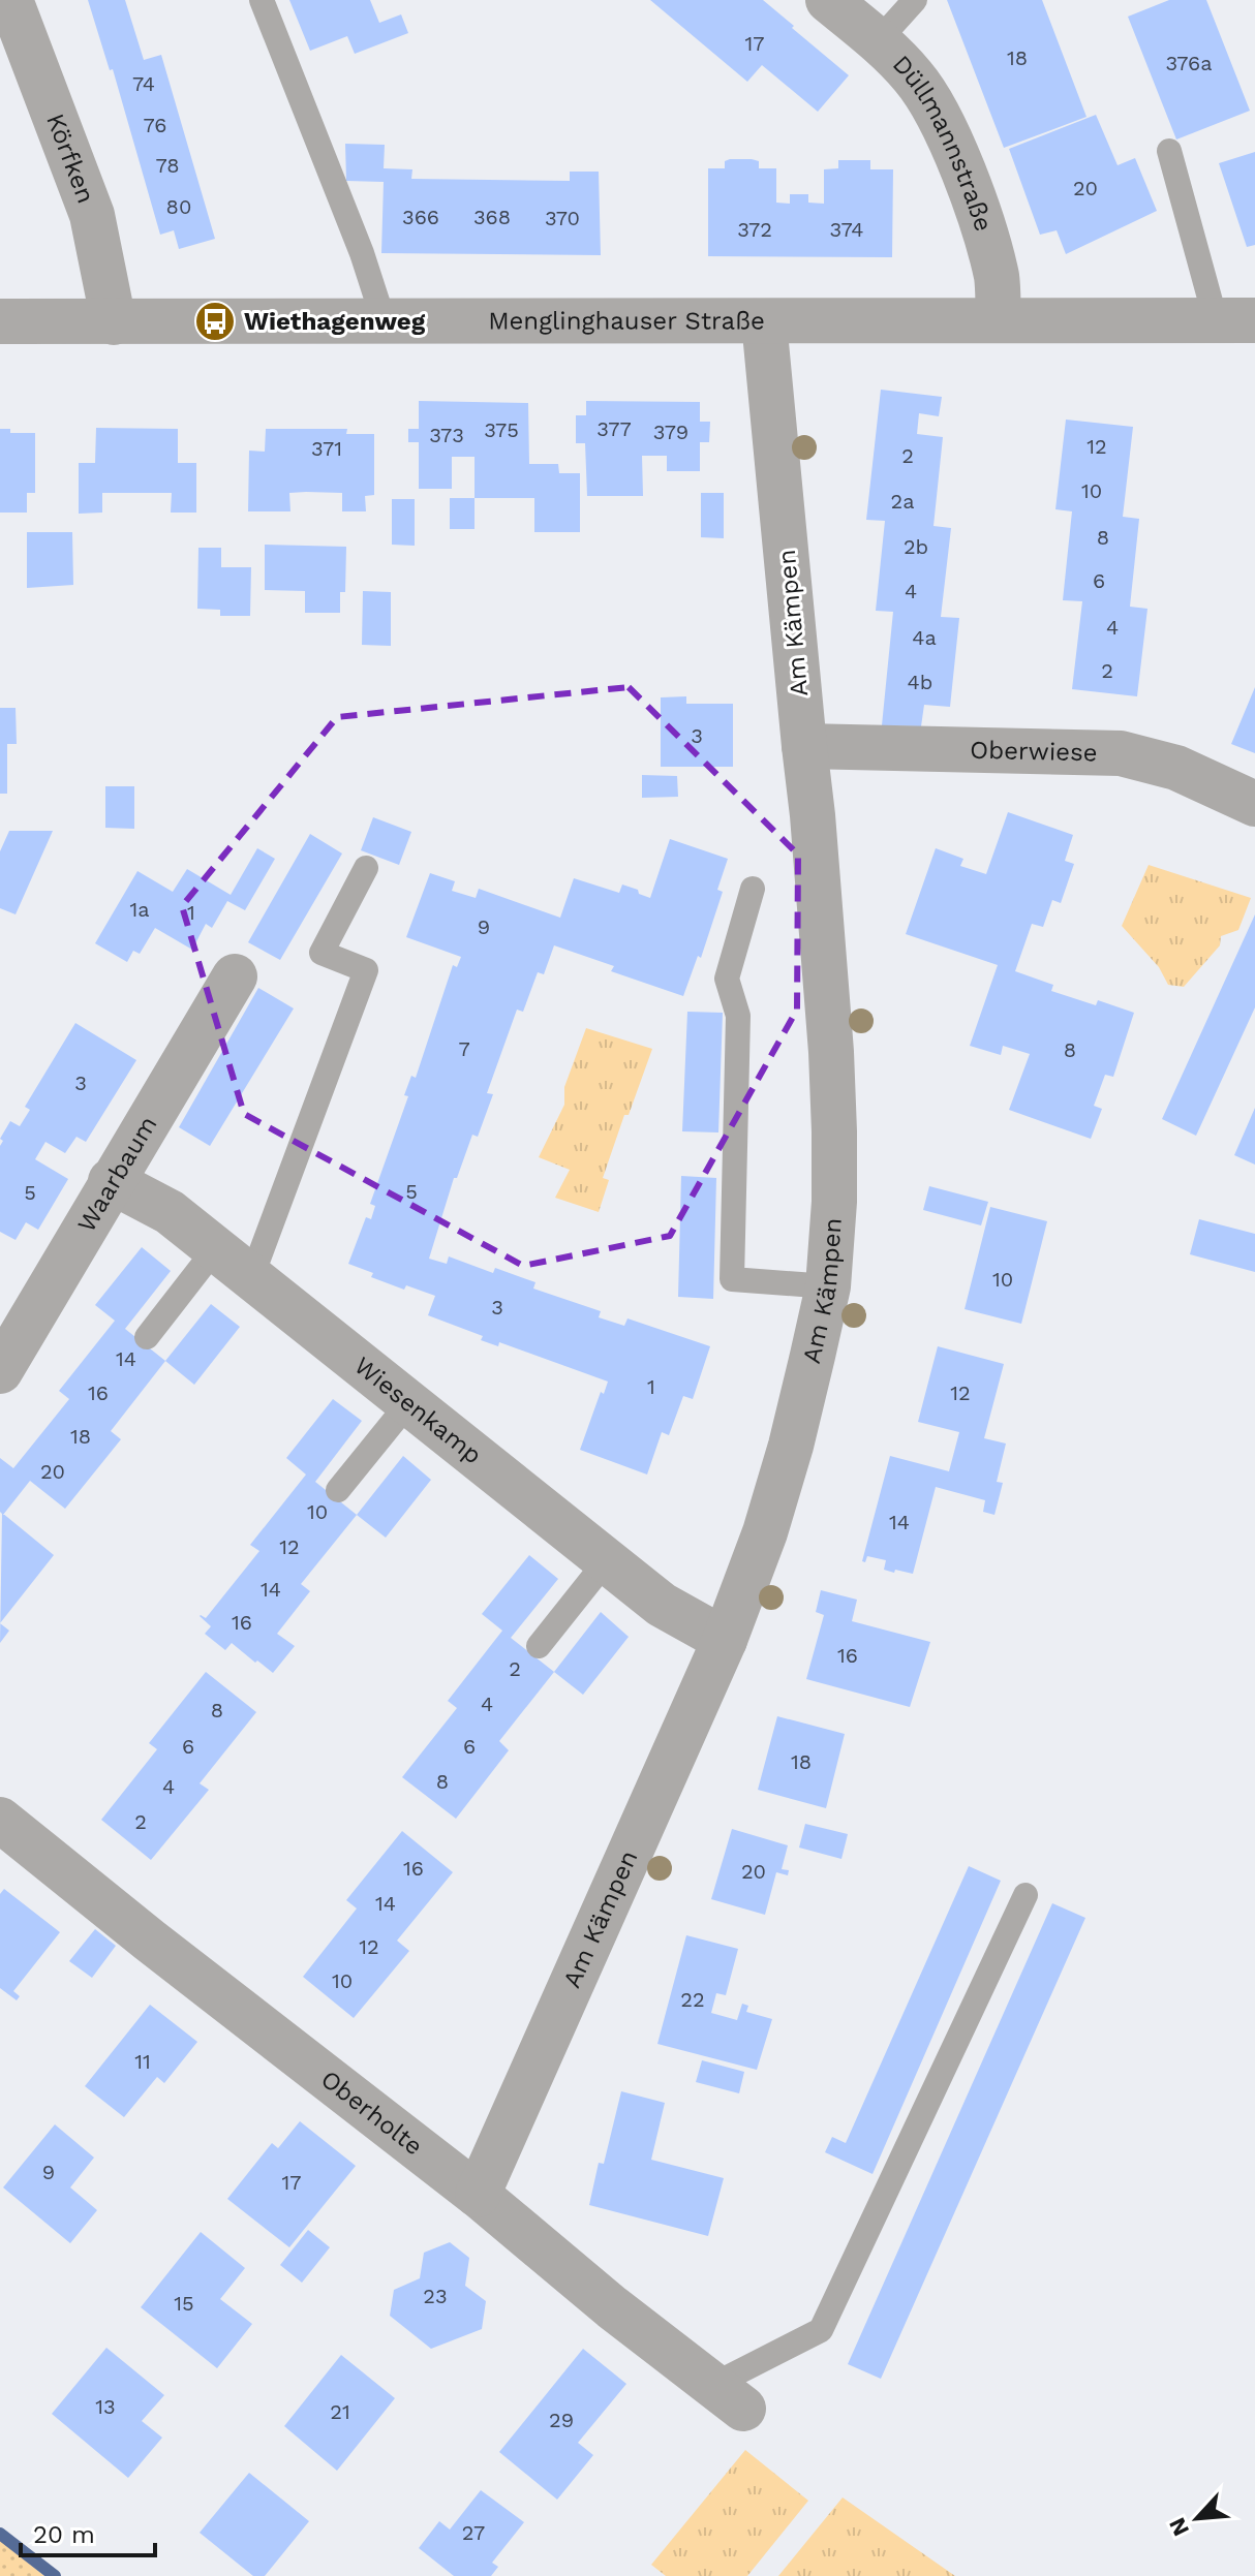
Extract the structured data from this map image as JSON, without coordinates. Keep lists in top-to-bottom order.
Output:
{
  "streets": {
    "street": [
      "Düllmannstraße",
      "Körfken",
      "Menglinghauser Straße",
      "Am Kämpen",
      "Oberwiese",
      "Waarbaum",
      "Wiesenkamp",
      "Oberholte"
    ]
  },
  "crossings": [
    ["Düllmannstraße", "Menglinghauser Straße"],
    ["Körfken", "Menglinghauser Straße"],
    ["Menglinghauser Straße", "Am Kämpen"],
    ["Am Kämpen", "Oberwiese"],
    ["Am Kämpen", "Wiesenkamp"],
    ["Am Kämpen", "Oberholte"],
    ["Waarbaum", "Wiesenkamp"]
  ],
  "places": {
    "bus stop": ["Wiethagenweg"]
  },
  "house_numbers": [
    "17",
    "18",
    "376a",
    "74",
    "76",
    "78",
    "20",
    "80",
    "366",
    "368",
    "370",
    "372",
    "374",
    "377",
    "375",
    "379",
    "373",
    "12",
    "371",
    "2",
    "10",
    "2a",
    "8",
    "2b",
    "6",
    "4",
    "4",
    "4a",
    "2",
    "4b",
    "3",
    "1a",
    "1",
    "9",
    "7",
    "8",
    "3",
    "5",
    "5",
    "10",
    "3",
    "14",
    "1",
    "16",
    "12",
    "18",
    "20",
    "10",
    "14",
    "12",
    "14",
    "16",
    "16",
    "2",
    "4",
    "8",
    "6",
    "6",
    "18",
    "8",
    "4",
    "2",
    "16",
    "20",
    "14",
    "12",
    "10",
    "22",
    "11",
    "9",
    "17",
    "23",
    "15",
    "13",
    "21",
    "29",
    "27"
  ],
  "scale_bar": "20 m",
  "north": "bottom left"
}
